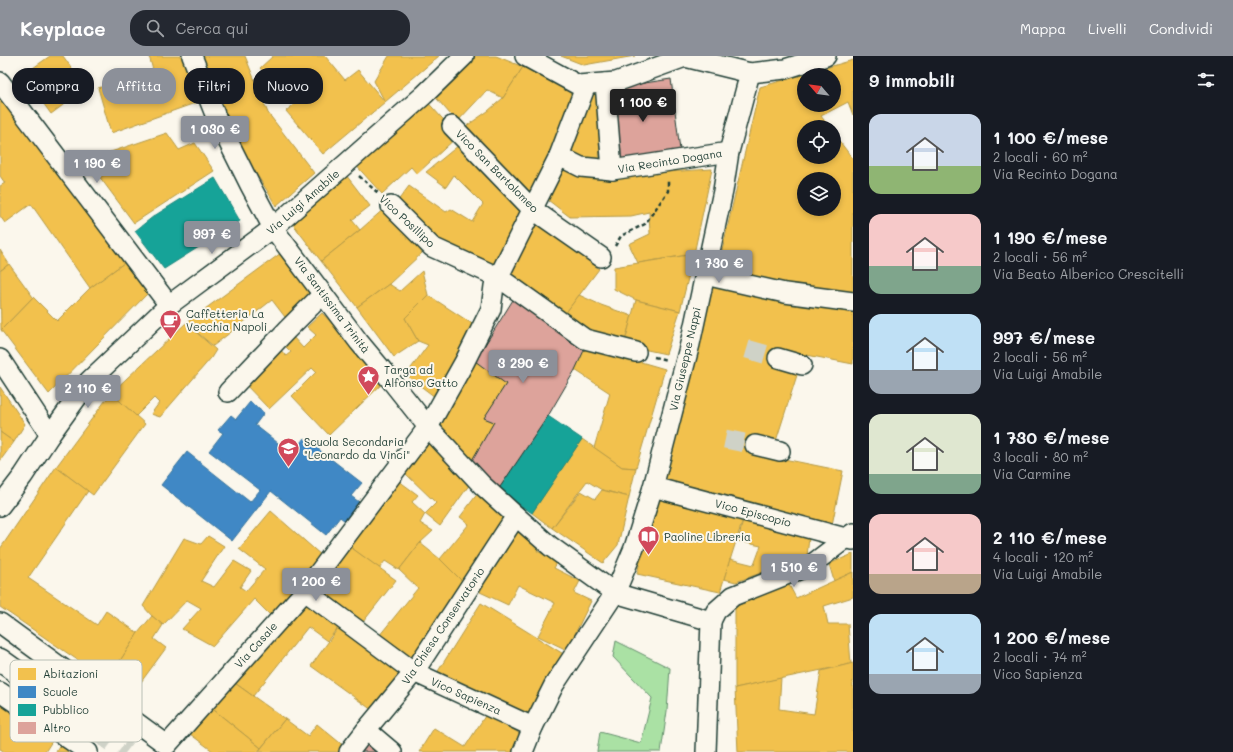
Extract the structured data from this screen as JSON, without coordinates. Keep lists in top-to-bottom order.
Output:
{
  "streets": {
    "street": [
      "Via Recinto Dogana",
      "Vico San Bartolomeo",
      "Via Luigi Amabile",
      "Vico Posillipo",
      "Via Santissima Trinità",
      "Via Giuseppe Nappi",
      "Vico Episcopio",
      "Via Chiesa Conservatorio",
      "Via Casale",
      "Vico Sapienza"
    ]
  },
  "crossings": [
    ["Via Recinto Dogana", "Via Giuseppe Nappi"],
    ["Via Recinto Dogana", "Via Casale"],
    ["Vico San Bartolomeo", "Via Casale"],
    ["Via Luigi Amabile", "Vico Posillipo"],
    ["Via Luigi Amabile", "Via Santissima Trinità"],
    ["Vico Posillipo", "Via Casale"],
    ["Via Santissima Trinità", "Via Giuseppe Nappi"],
    ["Via Santissima Trinità", "Via Chiesa Conservatorio"],
    ["Via Santissima Trinità", "Via Casale"],
    ["Via Giuseppe Nappi", "Vico Episcopio"],
    ["Via Giuseppe Nappi", "Vico Sapienza"],
    ["Via Chiesa Conservatorio", "Vico Sapienza"],
    ["Via Casale", "Vico Sapienza"]
  ],
  "places": {
    "cafe": ["Caffetteria La Vecchia Napoli"],
    "place": ["Targa ad Alfonso Gatto"],
    "school or university": ["Scuola Secondaria \"Leonardo da Vinci\""],
    "library": ["Paoline Libreria"]
  },
  "legend": [
    "Abitazioni",
    "Scuole",
    "Pubblico",
    "Altro"
  ],
  "north": "top left",
  "page": {
    "header": "Keyplace",
    "search": "Cerca qui",
    "nav": ["Mappa", "Livelli", "Condividi"],
    "heading": "9 immobili",
    "chip": [
      "Compra",
      "Affitta",
      "Filtri",
      "Nuovo"
    ],
    "price": [
      "1 100 €",
      "1 030 €",
      "1 190 €",
      "997 €",
      "1 730 €",
      "3 290 €",
      "2 110 €",
      "1 510 €",
      "1 200 €"
    ],
    "list": [
      {
        "name": "1 100 €/mese",
        "note": "2 locali · 60 m² · Via Recinto Dogana"
      },
      {
        "name": "1 190 €/mese",
        "note": "2 locali · 56 m² · Via Beato Alberico Crescitelli"
      },
      {
        "name": "997 €/mese",
        "note": "2 locali · 56 m² · Via Luigi Amabile"
      },
      {
        "name": "1 730 €/mese",
        "note": "3 locali · 80 m² · Via Carmine"
      },
      {
        "name": "2 110 €/mese",
        "note": "4 locali · 120 m² · Via Luigi Amabile"
      },
      {
        "name": "1 200 €/mese",
        "note": "2 locali · 74 m² · Vico Sapienza"
      }
    ]
  }
}
